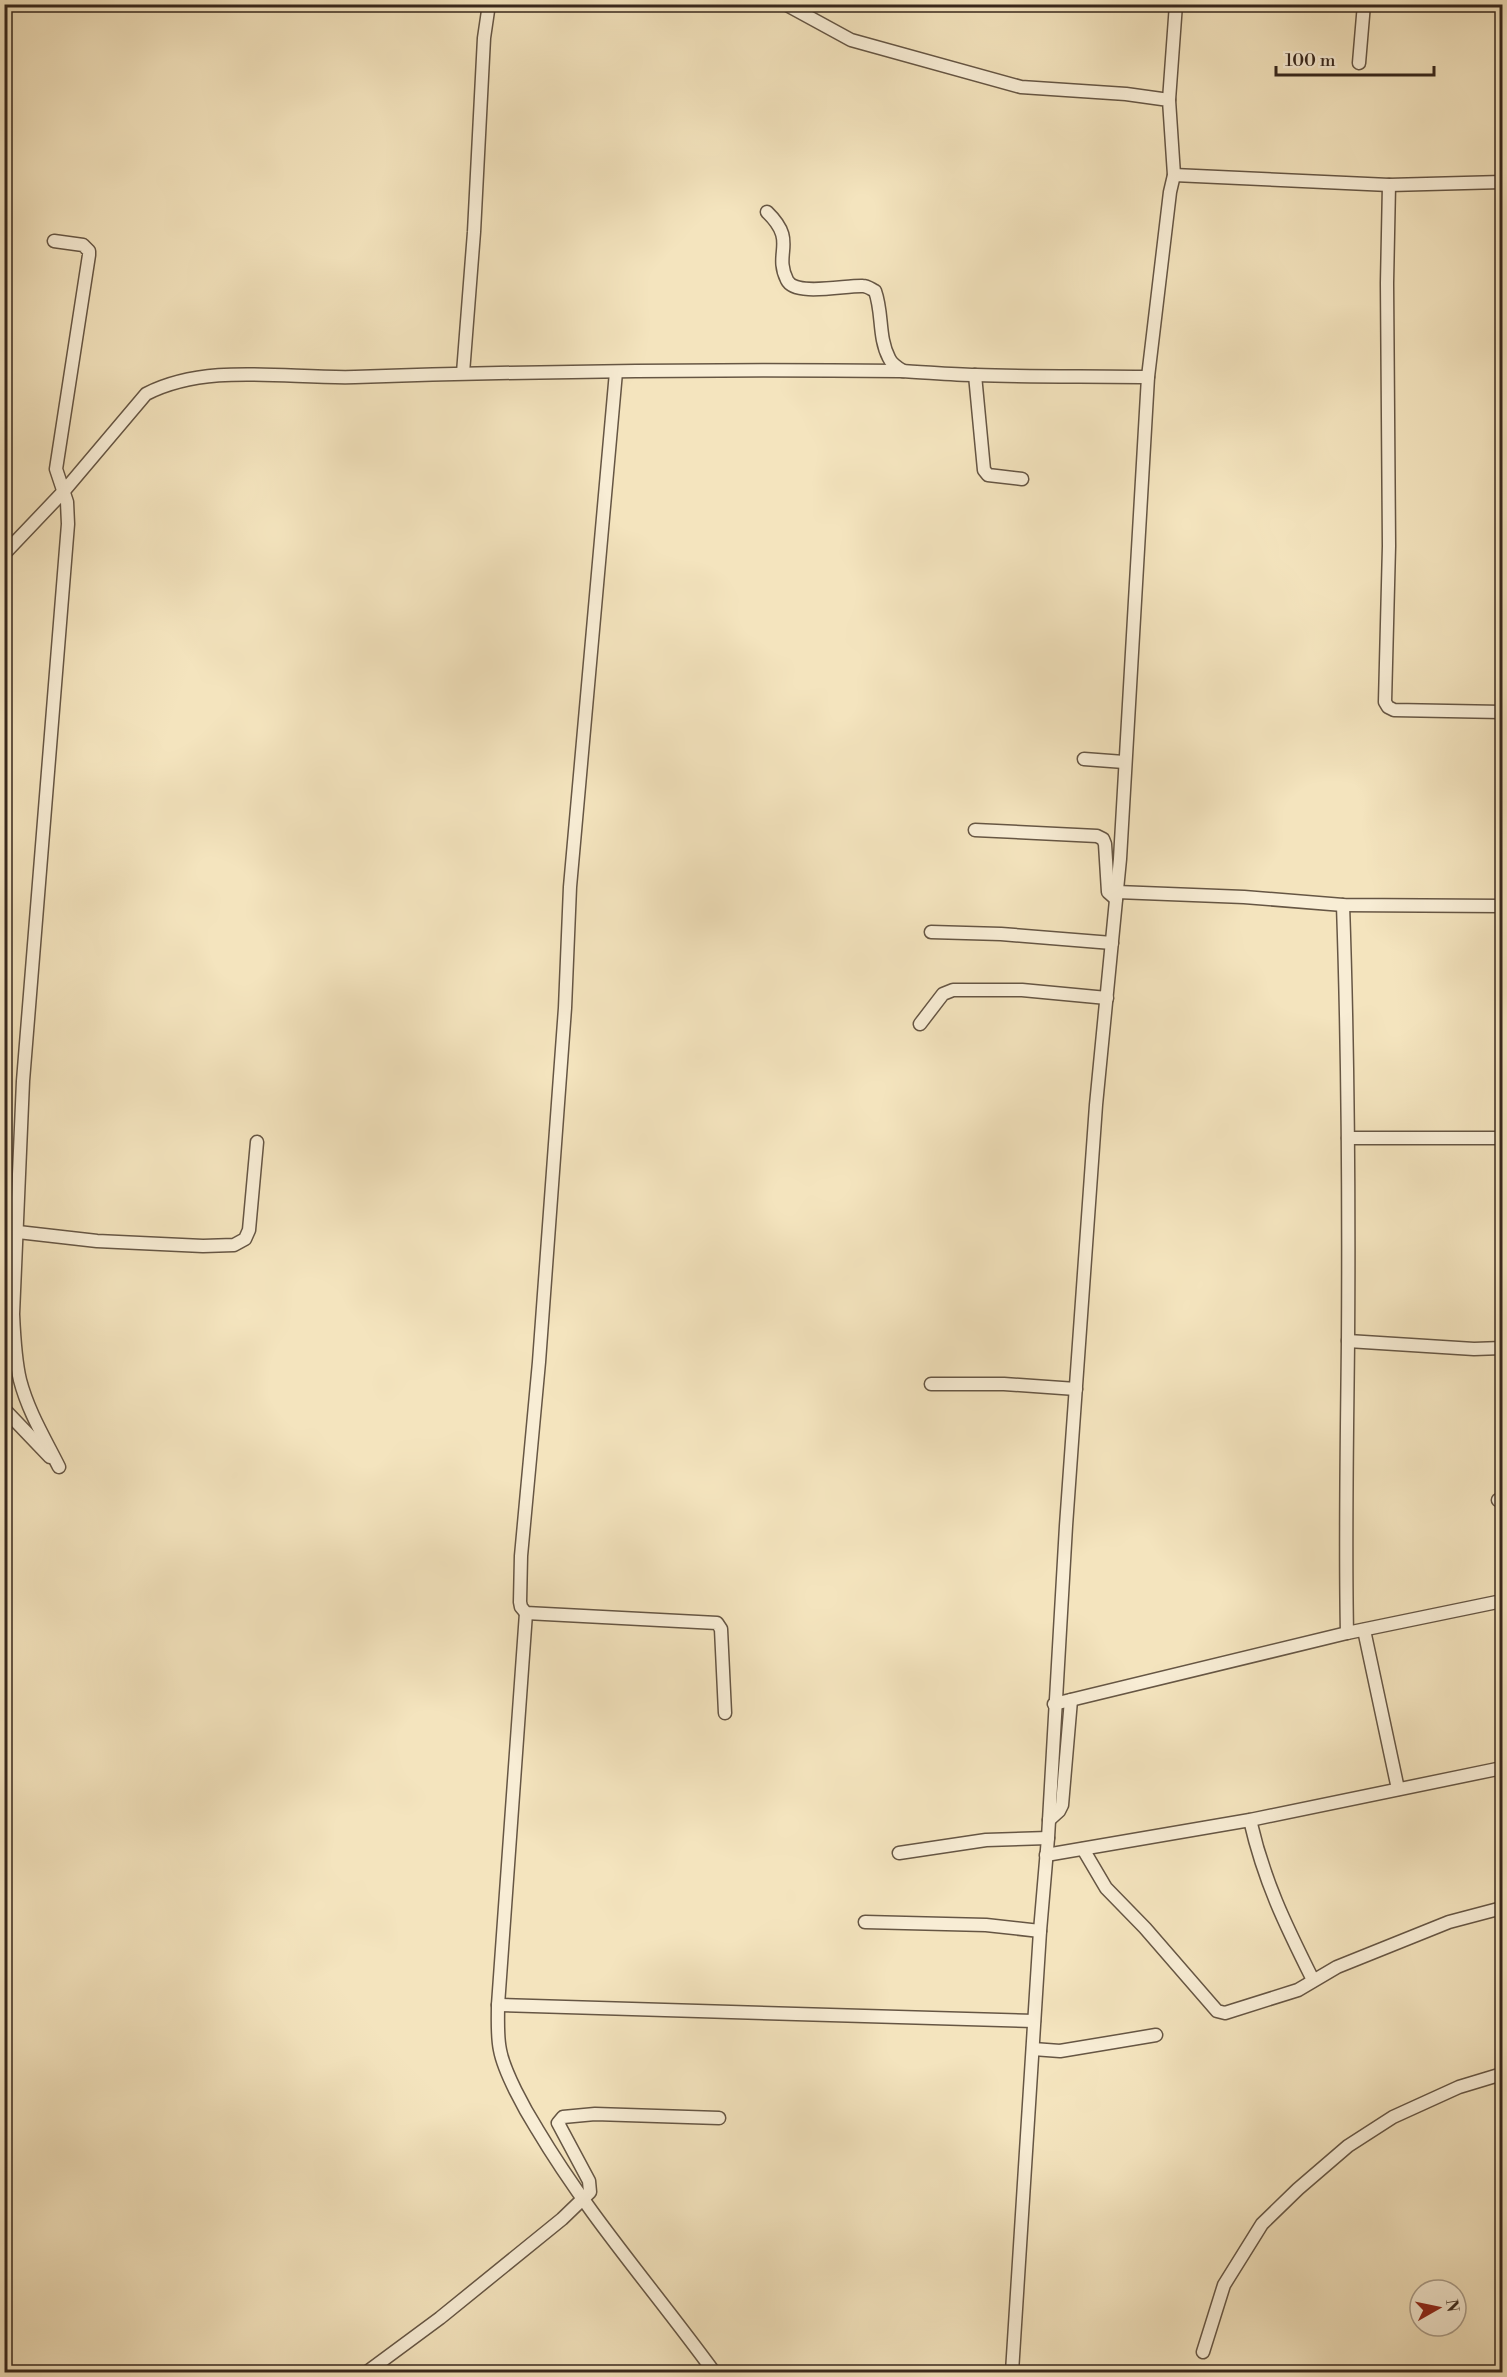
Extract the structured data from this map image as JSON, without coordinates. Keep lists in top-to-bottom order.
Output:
{
  "scale_bar": "100 m",
  "north": "right"
}
